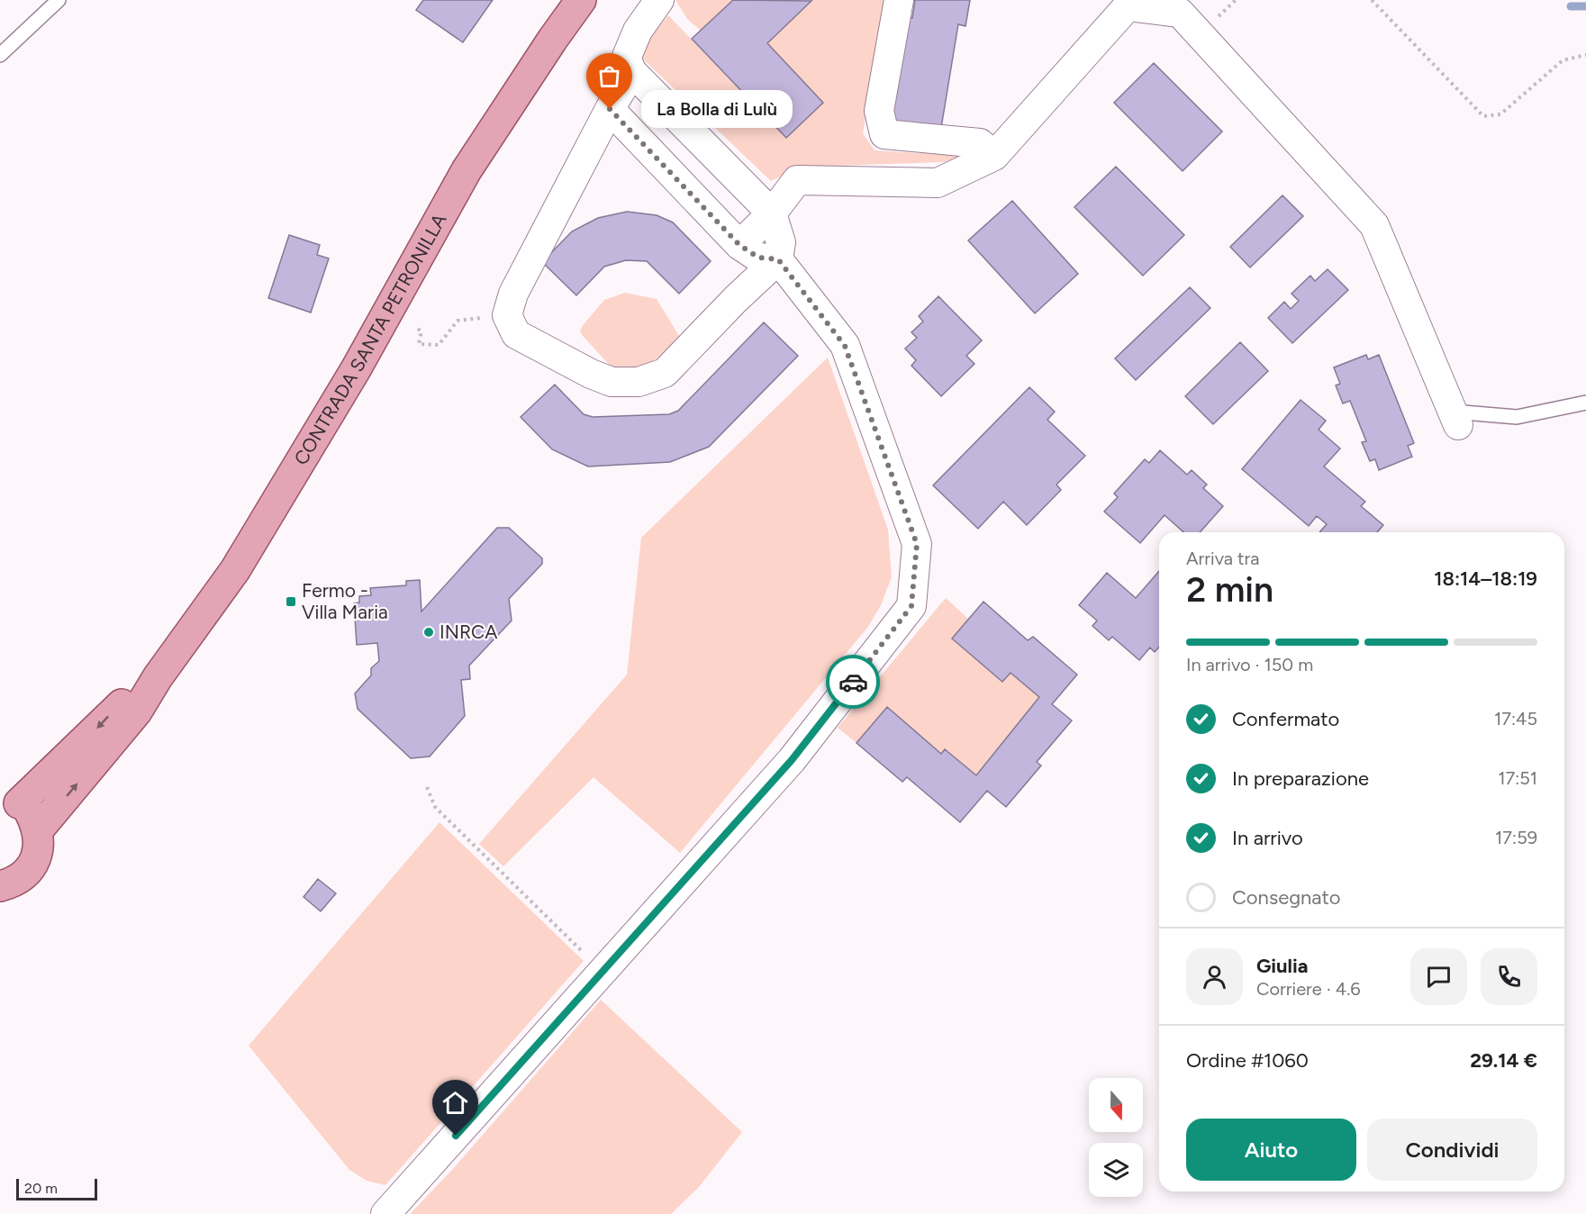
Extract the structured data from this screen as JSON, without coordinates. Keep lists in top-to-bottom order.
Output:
{
  "streets": {
    "main road": ["CONTRADA SANTA PETRONILLA"]
  },
  "places": {
    "other": ["La Bolla di Lulù", "INRCA"],
    "transit": ["Fermo - Villa Maria"]
  },
  "scale_bar": "20 m",
  "north": "bottom",
  "page": {
    "bubble": "La Bolla di Lulù",
    "heading": ["2 min", "Arriva tra", "18:14–18:19"],
    "panel": [
      "Giulia",
      "Corriere · 4.6",
      "Ordine #1060",
      "29.14 €"
    ],
    "bar": "In arrivo · 150 m",
    "list": [
      ["Confermato", "17:45"],
      ["In preparazione", "17:51"],
      ["In arrivo", "17:59"],
      "Consegnato"
    ],
    "buttons": ["Aiuto", "Condividi"],
    "scale": "20 m"
  }
}
